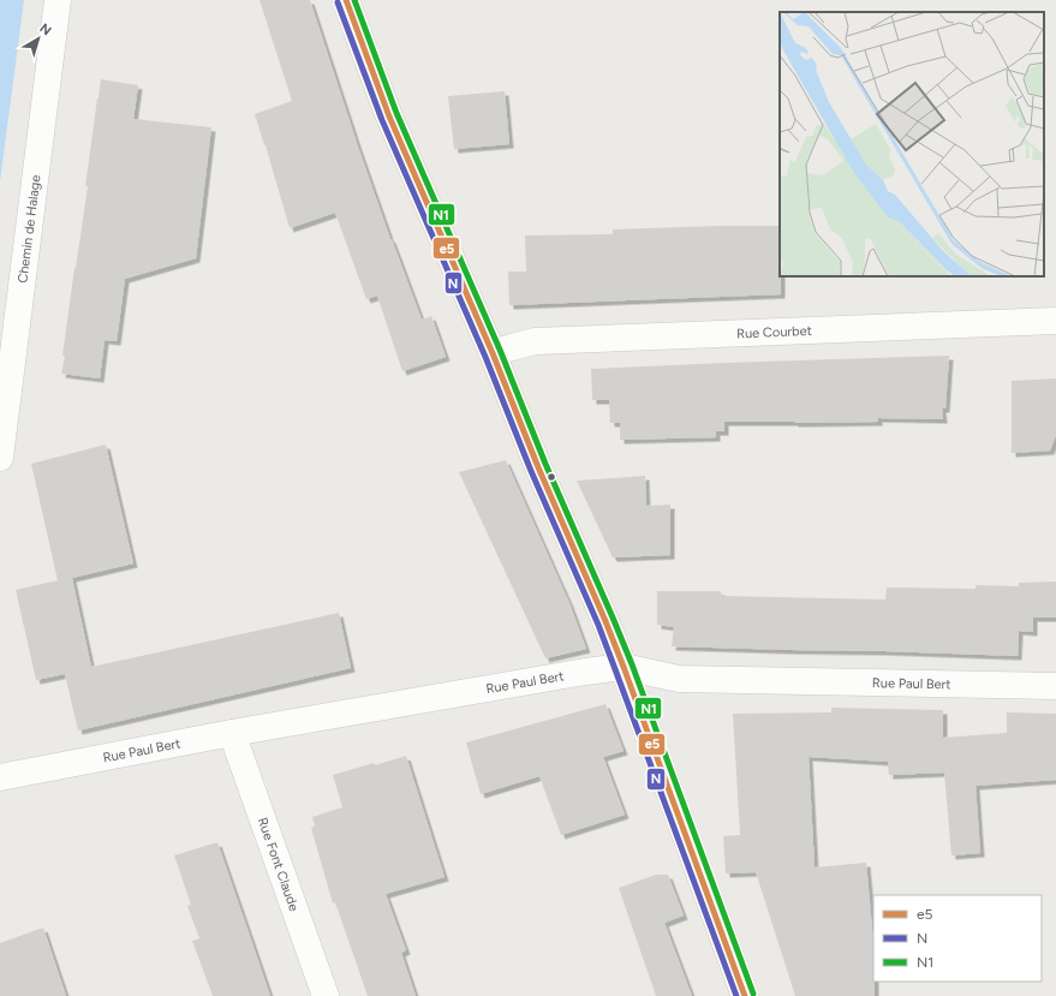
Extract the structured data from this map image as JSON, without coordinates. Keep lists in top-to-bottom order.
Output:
{
  "streets": {
    "street": [
      "Chemin de Halage",
      "Rue Courbet",
      "Rue Paul Bert",
      "Rue Font Claude"
    ]
  },
  "crossings": [
    ["Rue Paul Bert", "Rue Font Claude"]
  ],
  "lines": ["transit line e5", "transit line N1", "transit line N"],
  "legend": ["e5", "N", "N1"],
  "north": "top right"
}
